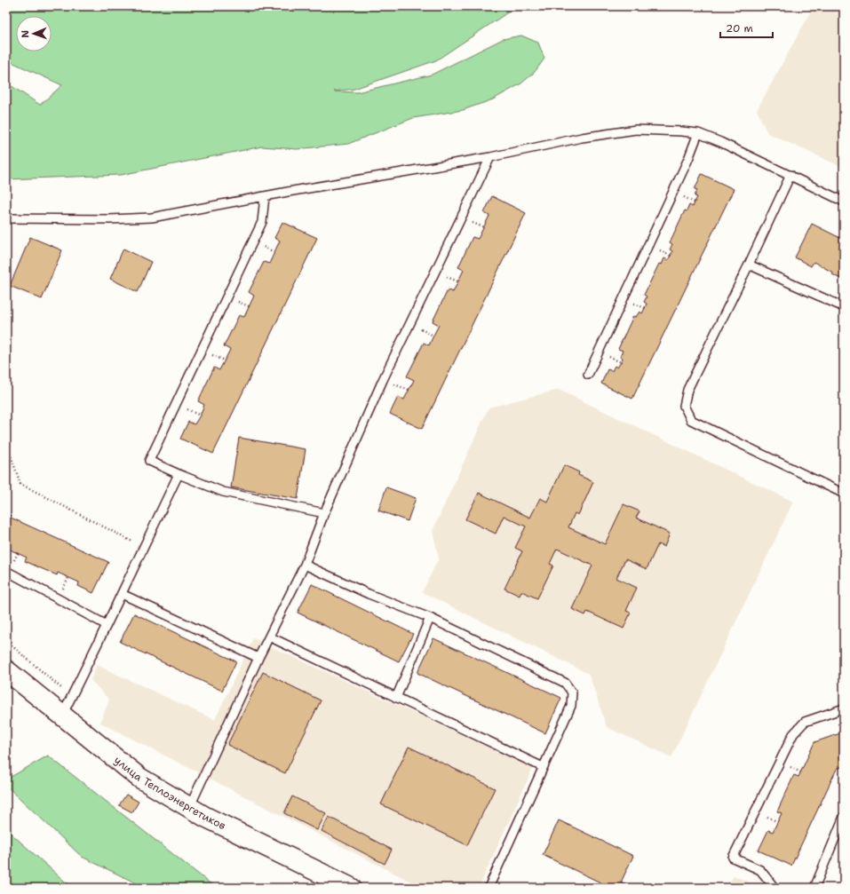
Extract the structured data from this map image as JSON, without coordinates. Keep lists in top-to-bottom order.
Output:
{
  "streets": {
    "street": ["улица Теплоэнергетиков"]
  },
  "scale_bar": "20 m",
  "north": "left"
}
